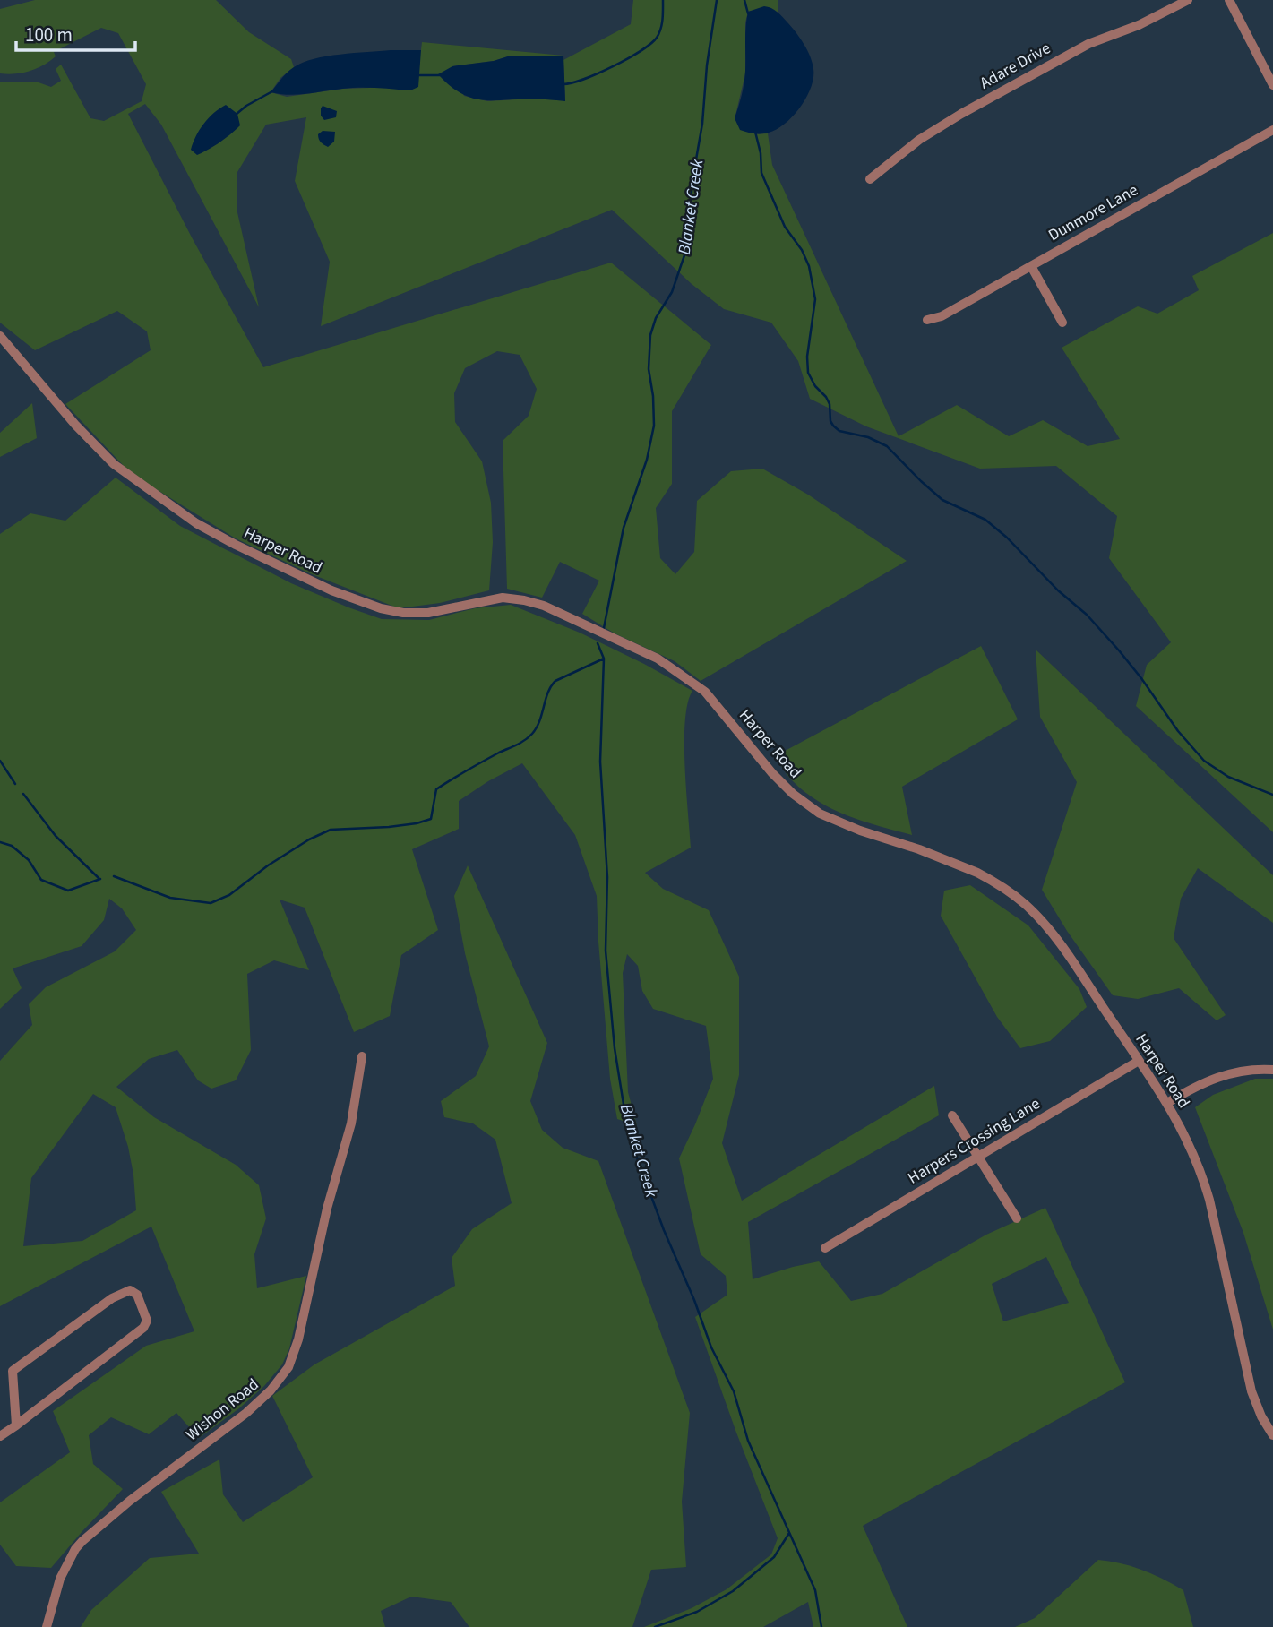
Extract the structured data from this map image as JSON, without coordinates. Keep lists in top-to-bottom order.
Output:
{
  "streets": {
    "street": [
      "Adare Drive",
      "Dunmore Lane",
      "Harper Road",
      "Harpers Crossing Lane",
      "Wishon Road"
    ]
  },
  "crossings": [
    ["Harper Road", "Harpers Crossing Lane"]
  ],
  "water": ["Blanket Creek"],
  "scale_bar": "100 m"
}
